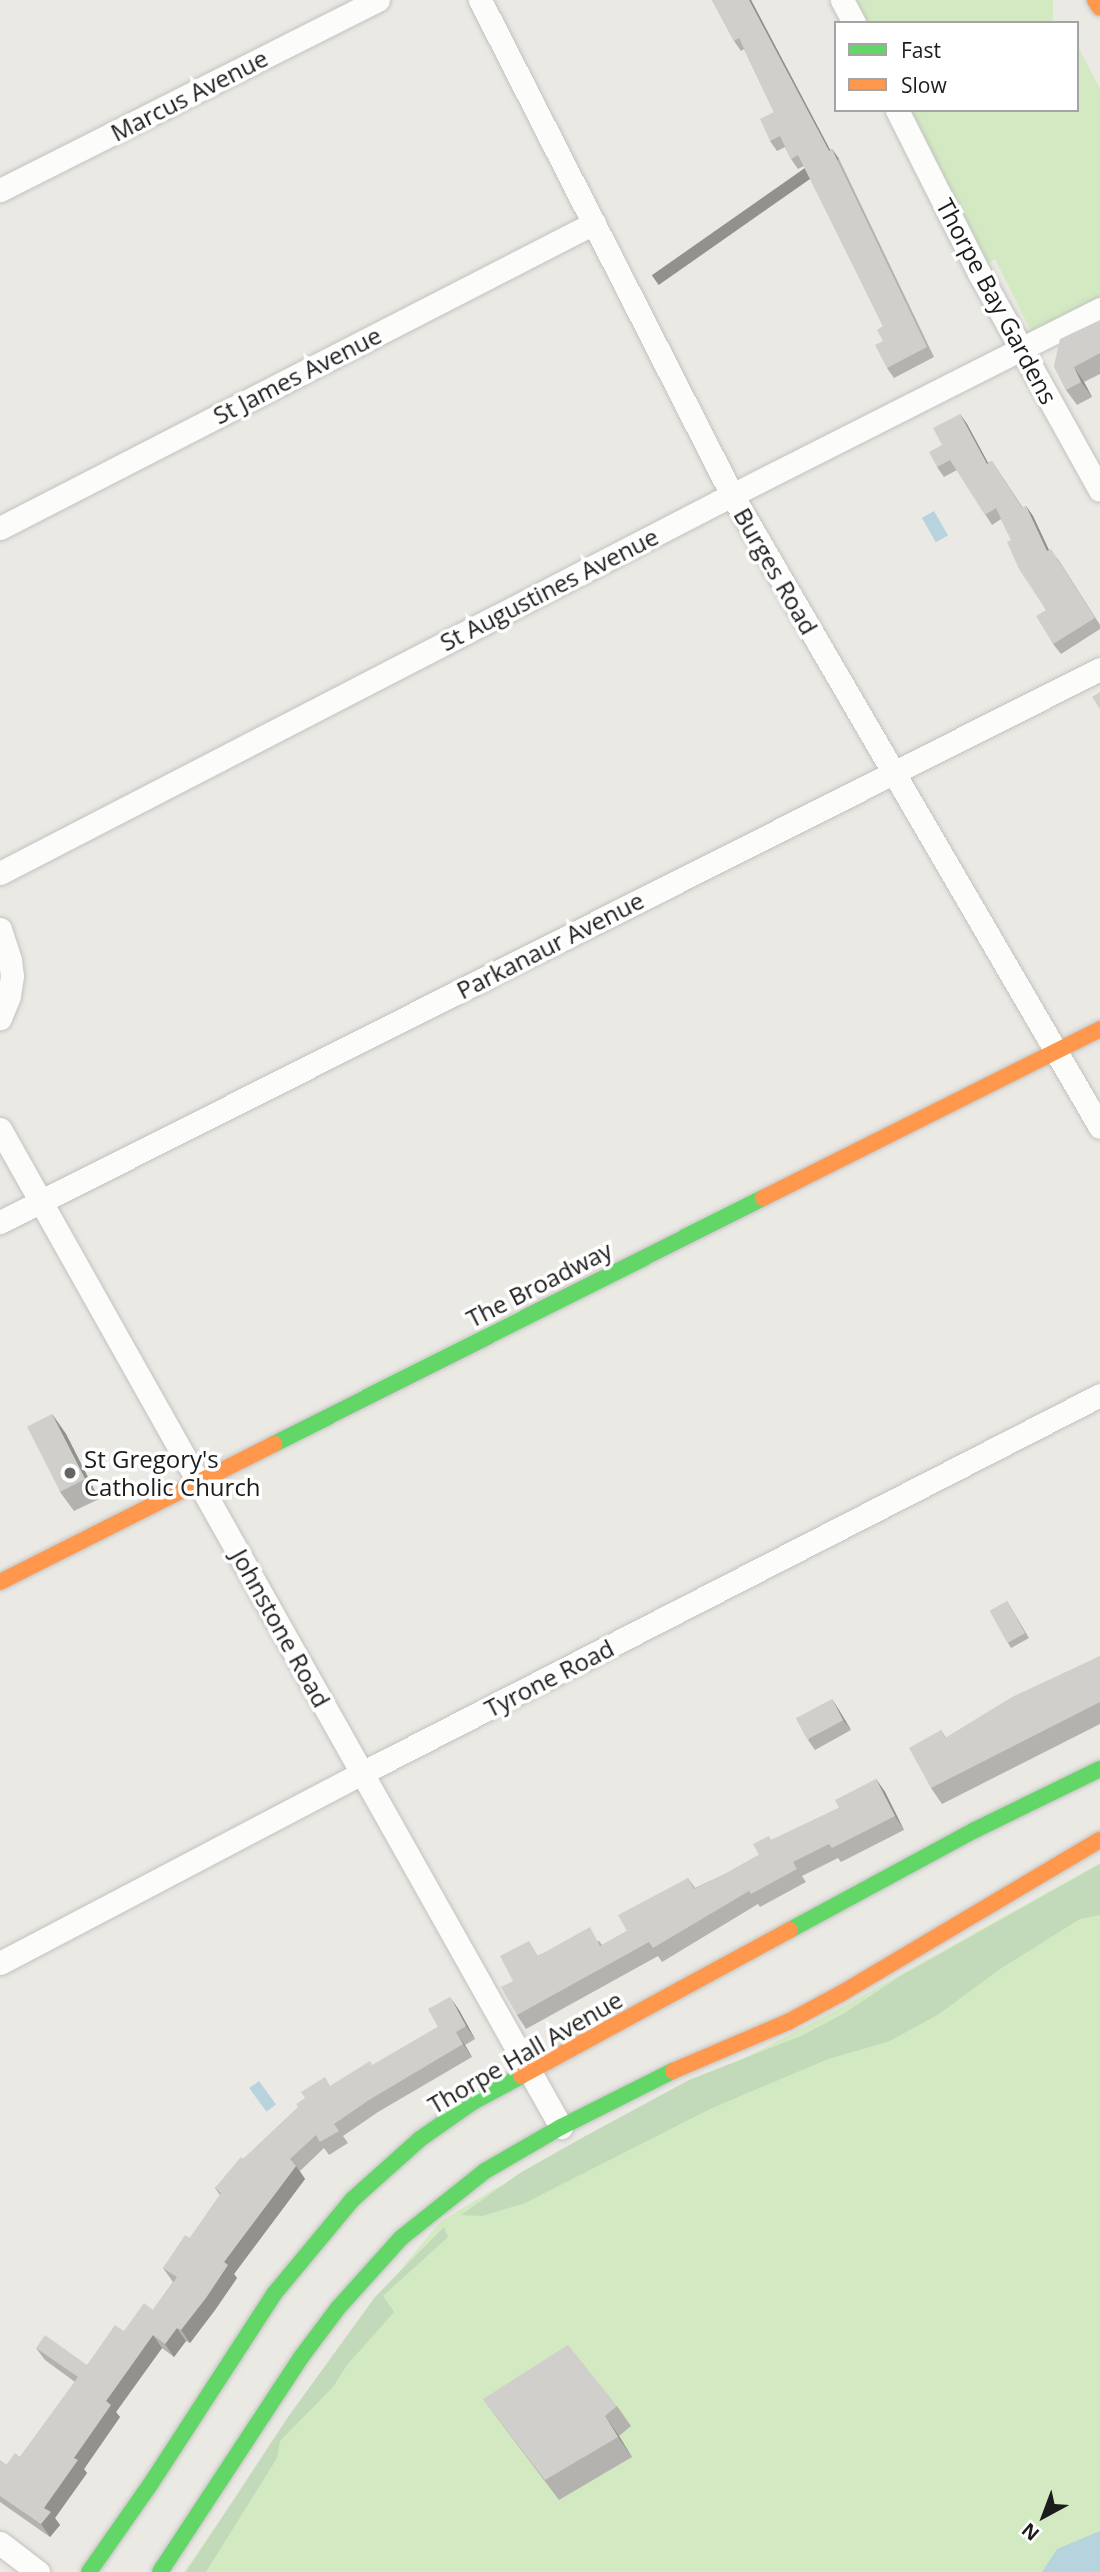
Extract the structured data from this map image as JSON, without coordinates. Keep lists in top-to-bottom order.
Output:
{
  "streets": {
    "street": [
      "Marcus Avenue",
      "Thorpe Bay Gardens",
      "St James Avenue",
      "Burges Road",
      "St Augustines Avenue",
      "Parkanaur Avenue",
      "The Broadway",
      "Johnstone Road",
      "Tyrone Road",
      "Thorpe Hall Avenue"
    ]
  },
  "crossings": [
    ["Thorpe Bay Gardens", "St Augustines Avenue"],
    ["St James Avenue", "Burges Road"],
    ["Burges Road", "St Augustines Avenue"],
    ["Burges Road", "Parkanaur Avenue"],
    ["Burges Road", "The Broadway"],
    ["Parkanaur Avenue", "Johnstone Road"],
    ["The Broadway", "Johnstone Road"],
    ["Johnstone Road", "Tyrone Road"],
    ["Johnstone Road", "Thorpe Hall Avenue"]
  ],
  "places": ["St Gregory's Catholic Church"],
  "legend": ["Fast", "Slow"],
  "north": "bottom left"
}
